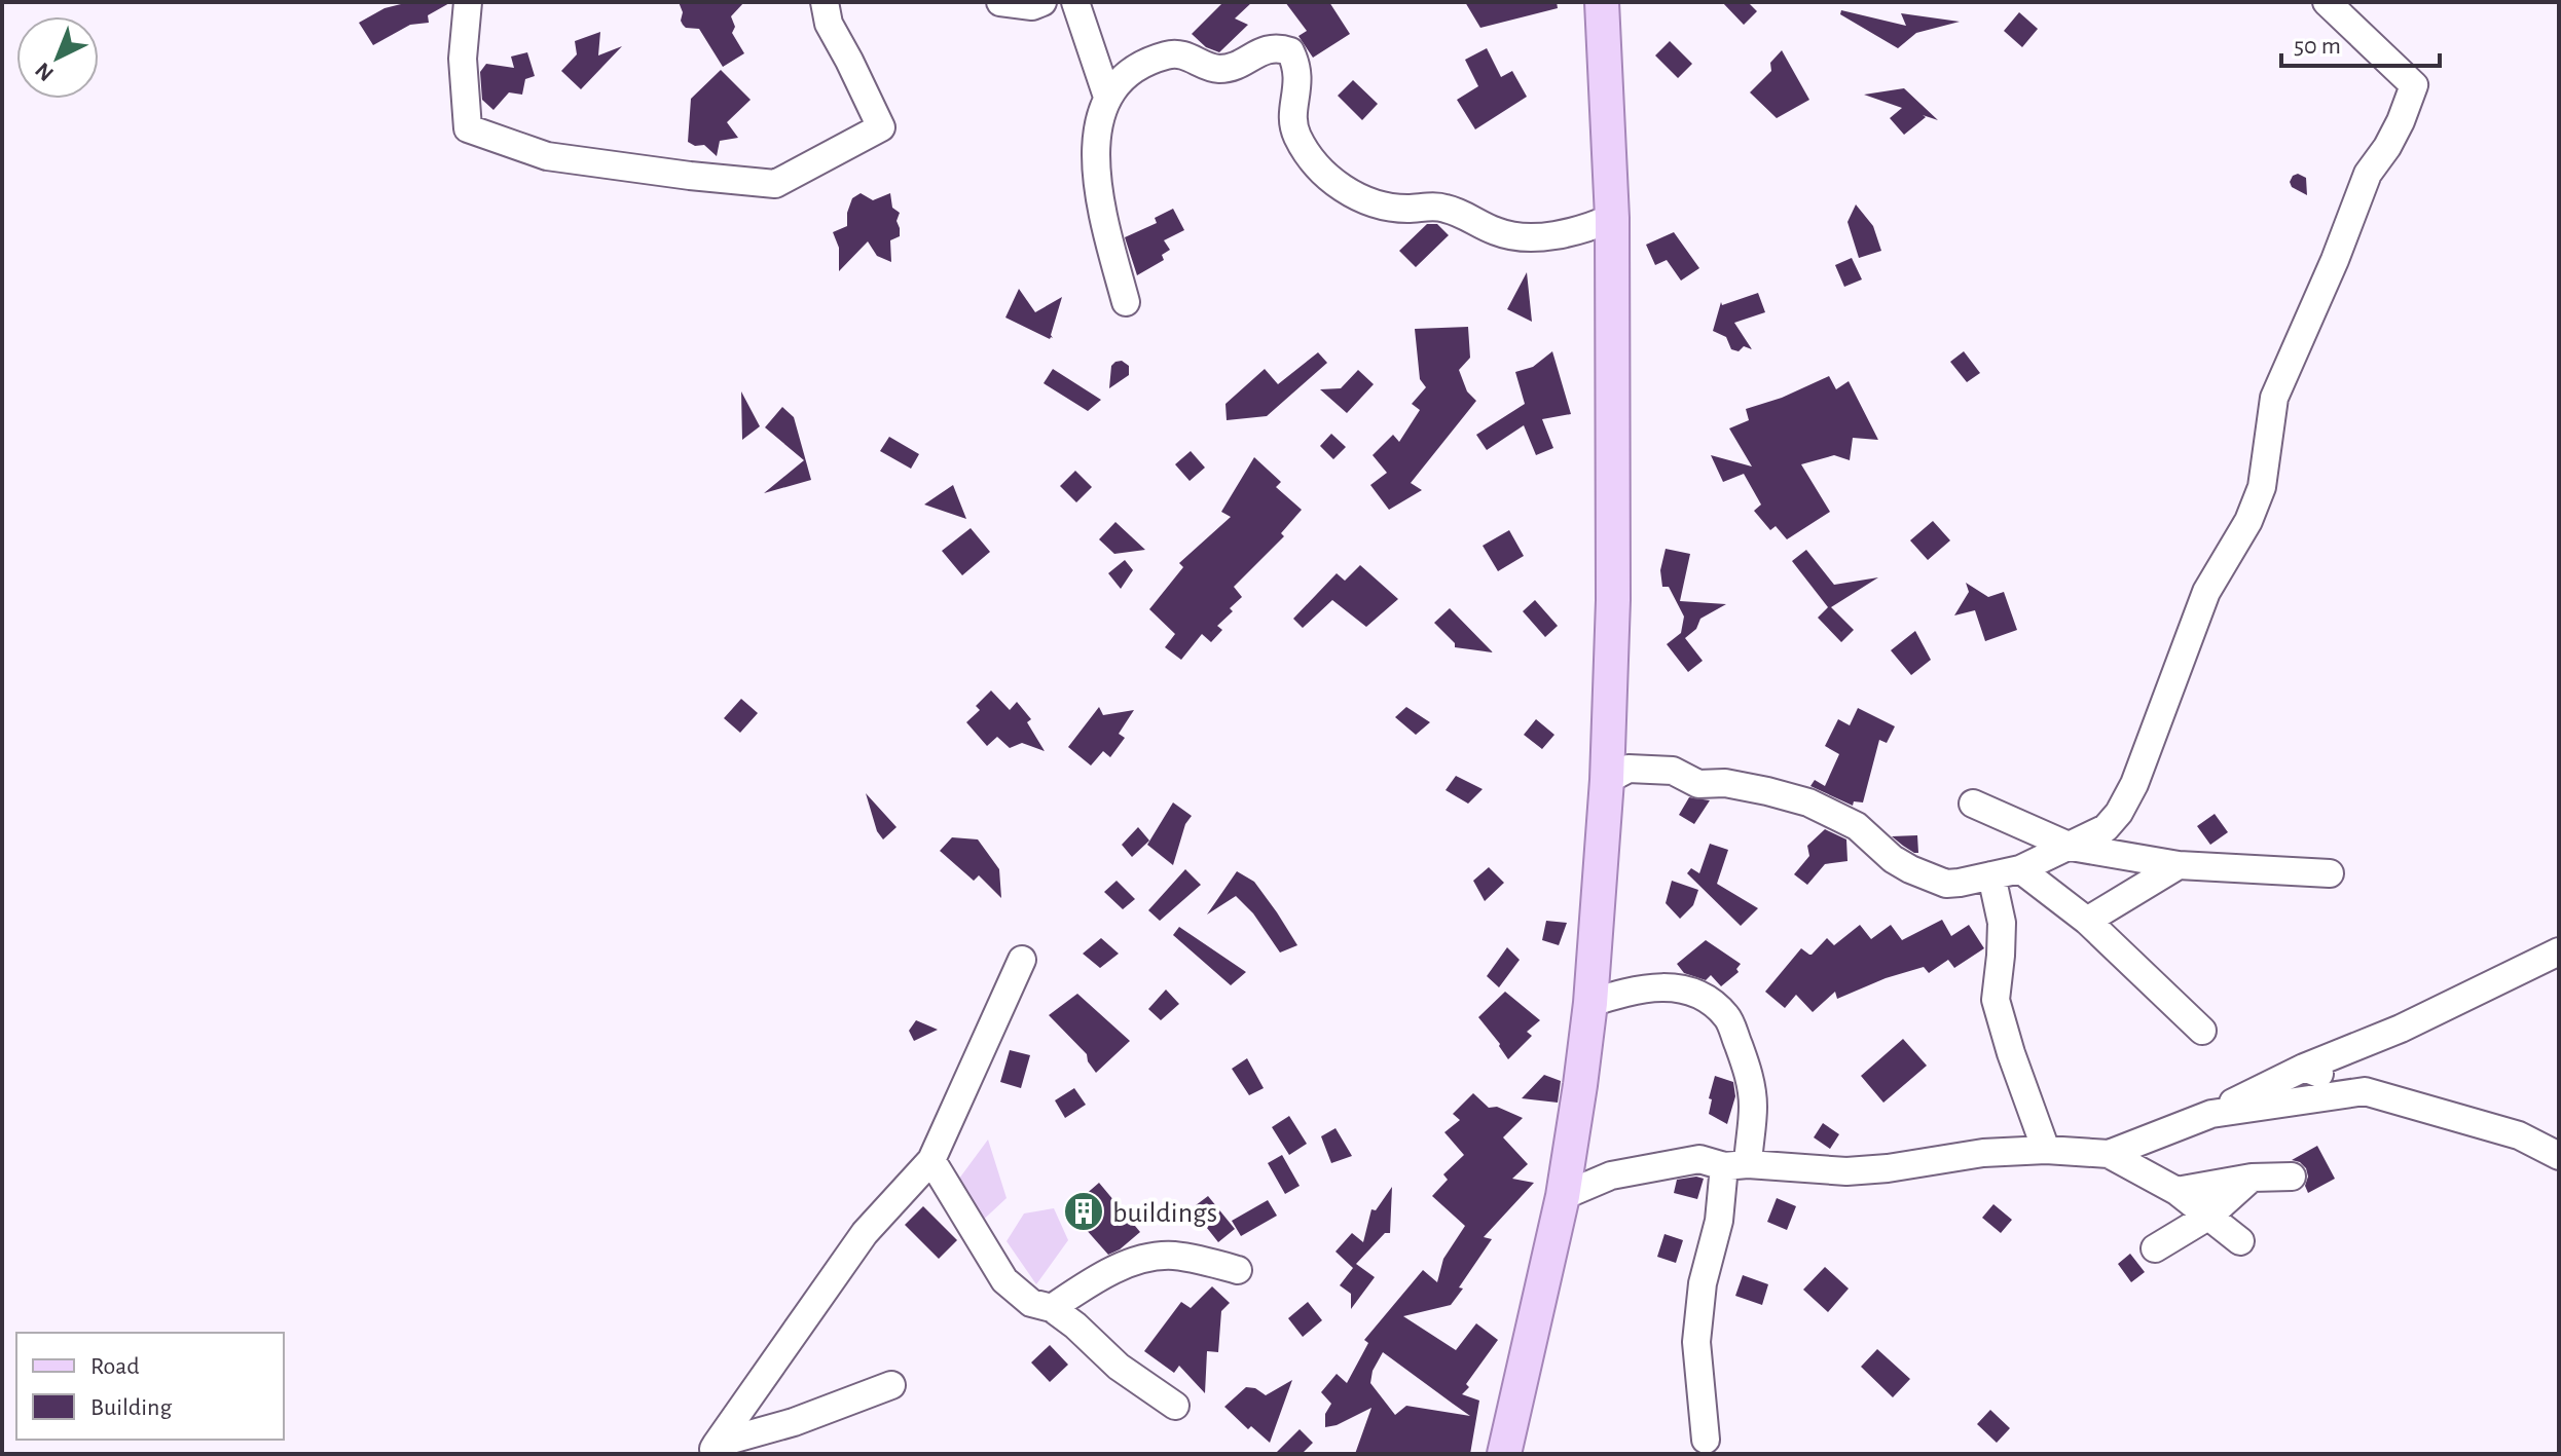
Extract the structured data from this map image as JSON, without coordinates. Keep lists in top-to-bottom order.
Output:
{
  "places": {
    "building": ["buildings"]
  },
  "legend": ["Road", "Building"],
  "scale_bar": "50 m",
  "north": "bottom left"
}
